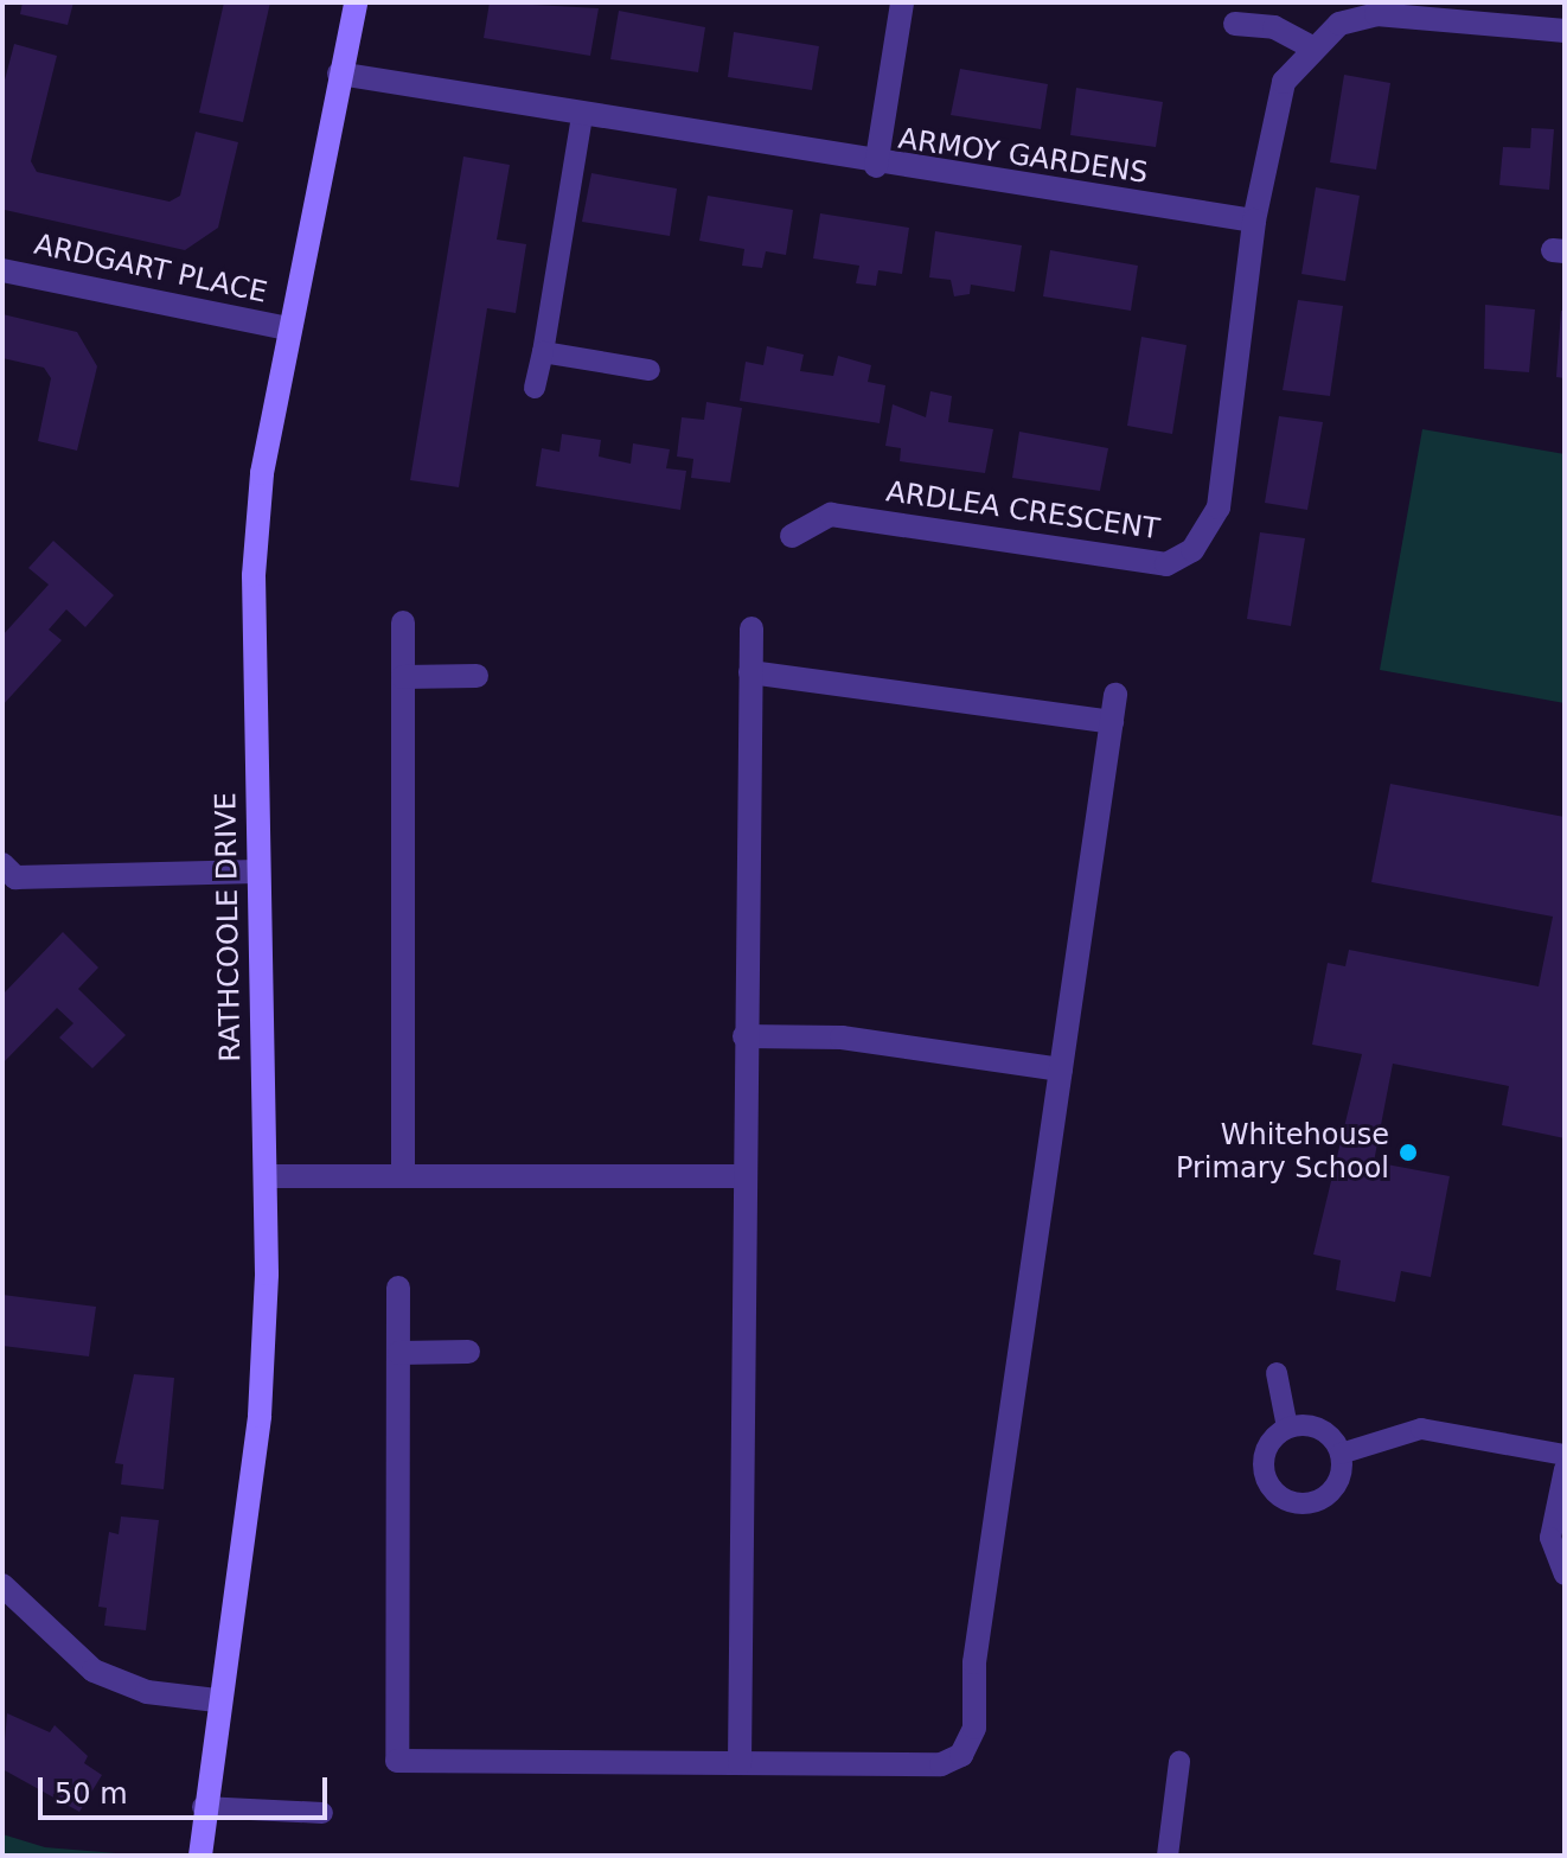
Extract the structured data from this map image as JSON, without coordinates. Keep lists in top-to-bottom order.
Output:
{
  "streets": {
    "street": [
      "ARMOY GARDENS",
      "ARDGART PLACE",
      "ARDLEA CRESCENT",
      "RATHCOOLE DRIVE"
    ]
  },
  "crossings": [
    ["ARMOY GARDENS", "ARDLEA CRESCENT"],
    ["ARMOY GARDENS", "RATHCOOLE DRIVE"],
    ["ARDGART PLACE", "RATHCOOLE DRIVE"]
  ],
  "places": ["Whitehouse Primary School"],
  "scale_bar": "50 m"
}
